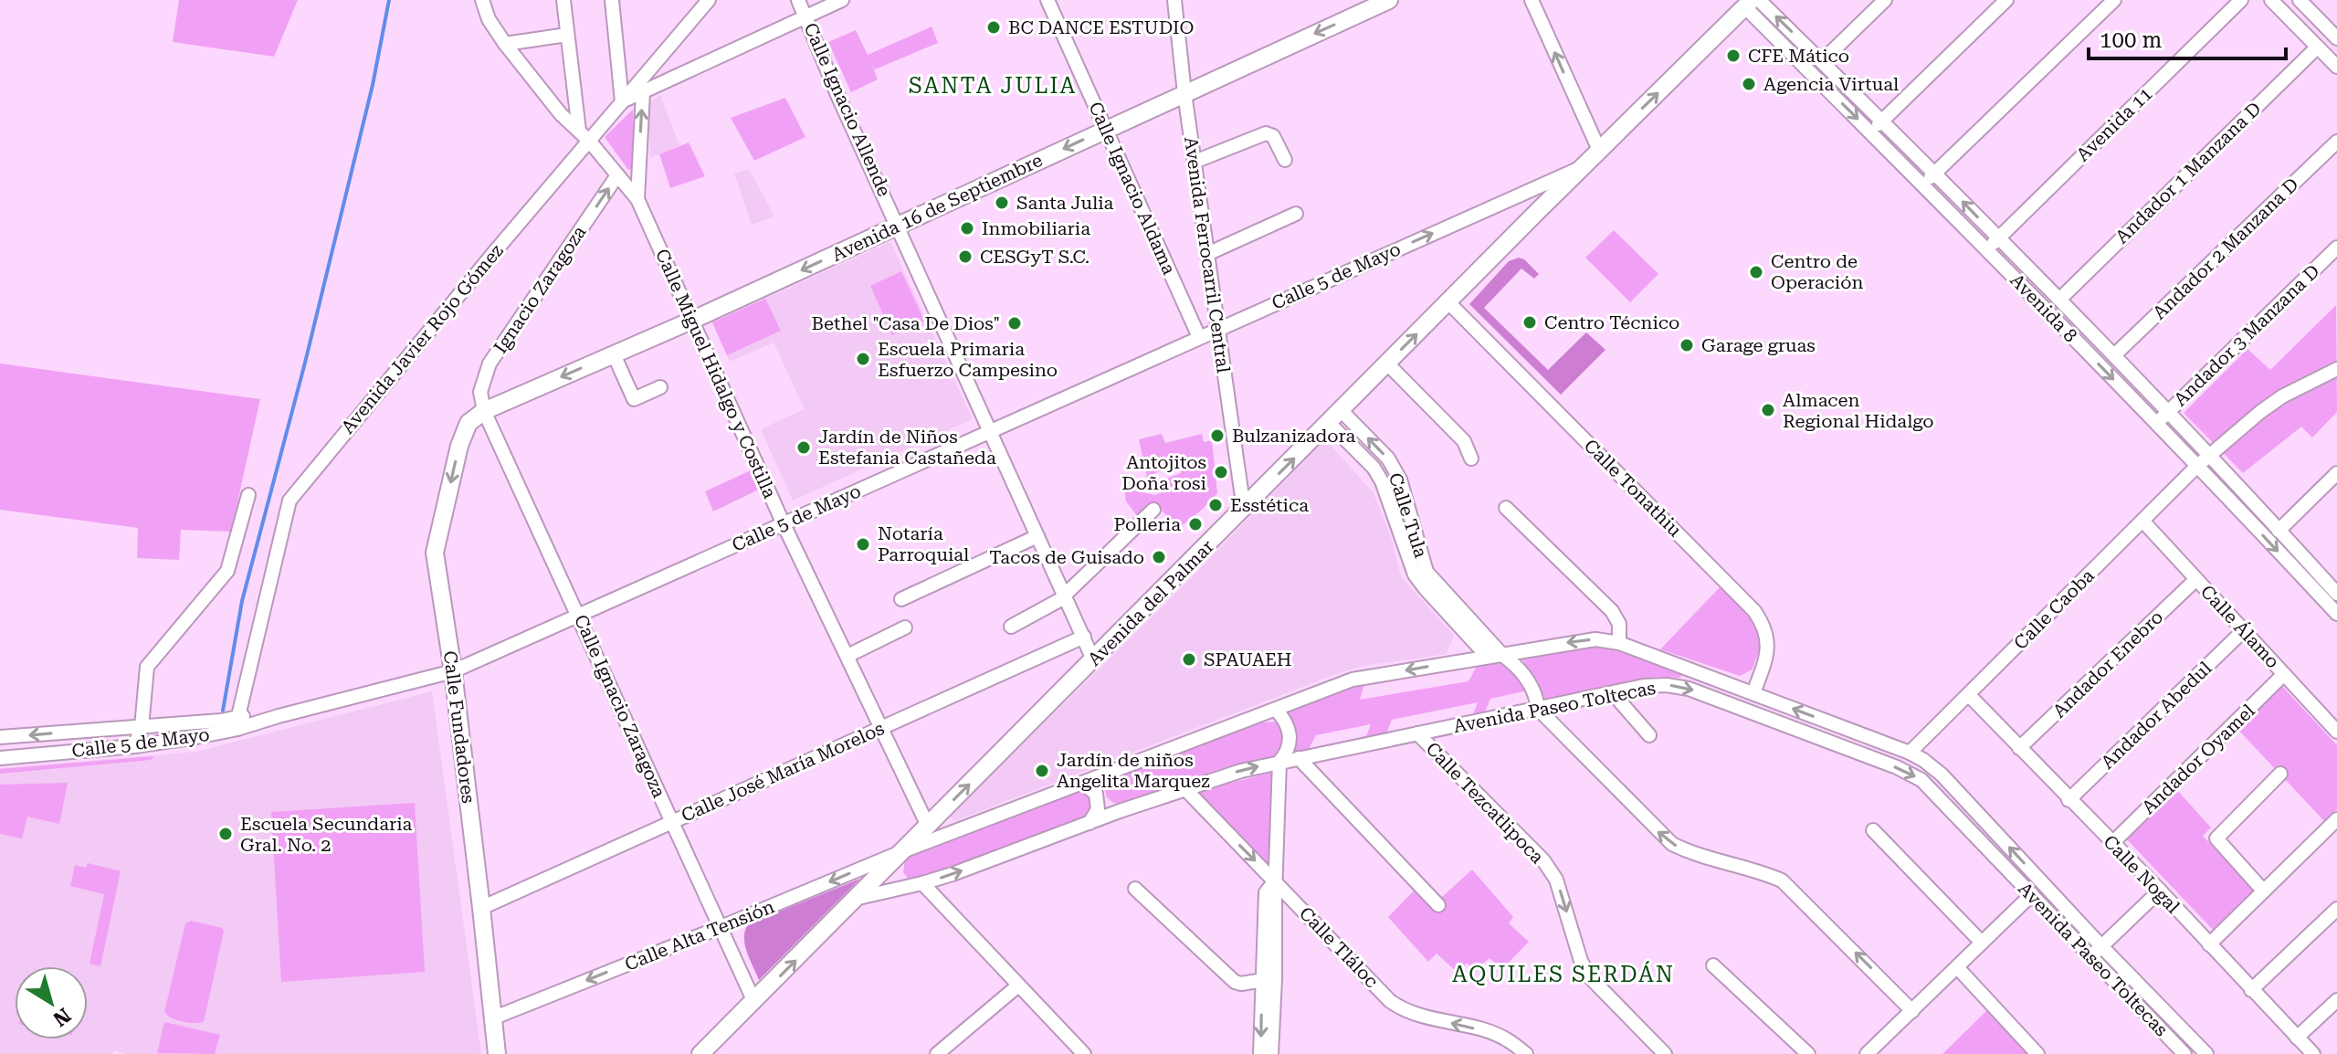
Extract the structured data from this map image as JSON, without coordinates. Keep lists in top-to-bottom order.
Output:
{
  "streets": {
    "main road": ["Avenida 16 de Septiembre", "Avenida del Palmar", "Calle Fundadores"],
    "street": [
      "Calle Ignacio Allende",
      "Avenida 11",
      "Andador 1 Manzana D",
      "Calle Ignacio Aldama",
      "Andador 2 Manzana D",
      "Avenida Ferrocarril Central",
      "Calle 5 de Mayo",
      "Ignacio Zaragoza",
      "Avenida 8",
      "Andador 3 Manzana D",
      "Avenida Javier Rojo Gómez",
      "Calle Miguel Hidalgo y Costilla",
      "Calle Tonathiu",
      "Calle Tula",
      "Calle Caoba",
      "Calle Álamo",
      "Andador Enebro",
      "Calle Ignacio Zaragoza",
      "Avenida Paseo Toltecas",
      "Andador Abedul",
      "Andador Oyamel",
      "Calle José María Morelos",
      "Calle Tezcatlipoca",
      "Calle Nogal",
      "Calle Alta Tensión",
      "Calle Tláloc"
    ]
  },
  "crossings": [
    ["Calle Ignacio Allende", "Avenida 16 de Septiembre"],
    ["Calle Ignacio Allende", "Calle 5 de Mayo"],
    ["Calle Ignacio Allende", "Avenida del Palmar"],
    ["Calle Ignacio Allende", "Calle José María Morelos"],
    ["Avenida 11", "Avenida 8"],
    ["Andador 1 Manzana D", "Avenida 8"],
    ["Calle Ignacio Aldama", "Avenida 16 de Septiembre"],
    ["Calle Ignacio Aldama", "Calle 5 de Mayo"],
    ["Avenida 16 de Septiembre", "Avenida Ferrocarril Central"],
    ["Avenida 16 de Septiembre", "Ignacio Zaragoza"],
    ["Avenida 16 de Septiembre", "Calle Miguel Hidalgo y Costilla"],
    ["Avenida 16 de Septiembre", "Calle Ignacio Zaragoza"],
    ["Avenida 16 de Septiembre", "Calle Fundadores"],
    ["Andador 2 Manzana D", "Avenida 8"],
    ["Avenida Ferrocarril Central", "Calle 5 de Mayo"],
    ["Avenida Ferrocarril Central", "Avenida del Palmar"],
    ["Calle 5 de Mayo", "Avenida Javier Rojo Gómez"],
    ["Calle 5 de Mayo", "Calle Miguel Hidalgo y Costilla"],
    ["Calle 5 de Mayo", "Avenida del Palmar"],
    ["Calle 5 de Mayo", "Calle Ignacio Zaragoza"],
    ["Calle 5 de Mayo", "Calle Fundadores"],
    ["Ignacio Zaragoza", "Calle Miguel Hidalgo y Costilla"],
    ["Ignacio Zaragoza", "Calle Ignacio Zaragoza"],
    ["Ignacio Zaragoza", "Calle Fundadores"],
    ["Avenida 8", "Andador 3 Manzana D"],
    ["Avenida 8", "Avenida del Palmar"],
    ["Avenida 8", "Calle Caoba"],
    ["Avenida Javier Rojo Gómez", "Calle Miguel Hidalgo y Costilla"],
    ["Calle Miguel Hidalgo y Costilla", "Avenida del Palmar"],
    ["Calle Miguel Hidalgo y Costilla", "Calle José María Morelos"],
    ["Calle Tonathiu", "Avenida del Palmar"],
    ["Calle Tonathiu", "Avenida Paseo Toltecas"],
    ["Calle Tula", "Avenida del Palmar"],
    ["Calle Tula", "Avenida Paseo Toltecas"],
    ["Avenida del Palmar", "Calle Ignacio Zaragoza"],
    ["Avenida del Palmar", "Avenida Paseo Toltecas"],
    ["Avenida del Palmar", "Calle Alta Tensión"],
    ["Calle Caoba", "Calle Álamo"],
    ["Calle Caoba", "Avenida Paseo Toltecas"],
    ["Calle Caoba", "Calle Nogal"],
    ["Calle Álamo", "Andador Enebro"],
    ["Calle Álamo", "Andador Abedul"],
    ["Calle Álamo", "Andador Oyamel"],
    ["Andador Enebro", "Calle Nogal"],
    ["Calle Ignacio Zaragoza", "Calle Fundadores"],
    ["Calle Ignacio Zaragoza", "Calle José María Morelos"],
    ["Calle Ignacio Zaragoza", "Calle Alta Tensión"],
    ["Avenida Paseo Toltecas", "Calle Tezcatlipoca"],
    ["Avenida Paseo Toltecas", "Calle Alta Tensión"],
    ["Avenida Paseo Toltecas", "Calle Tláloc"],
    ["Andador Abedul", "Calle Nogal"],
    ["Calle Fundadores", "Calle José María Morelos"],
    ["Calle Fundadores", "Calle Alta Tensión"],
    ["Andador Oyamel", "Calle Nogal"]
  ],
  "one_way": [
    "Avenida 16 de Septiembre",
    "Ignacio Zaragoza",
    "Avenida del Palmar",
    "Calle Fundadores",
    "Calle Alta Tensión"
  ],
  "districts": ["SANTA JULIA", "AQUILES SERDÁN"],
  "places": [
    "BC DANCE ESTUDIO",
    "CFE Mático",
    "Agencia Virtual",
    "Santa Julia",
    "Inmobiliaria",
    "CESGyT S.C.",
    "Centro de Operación",
    "Centro Técnico",
    "Bethel \"Casa De Dios\"",
    "Garage gruas",
    "Escuela Primaria Esfuerzo Campesino",
    "Almacen Regional Hidalgo",
    "Bulzanizadora",
    "Jardín de Niños Estefania Castañeda",
    "Antojitos Doña rosi",
    "Esstética",
    "Polleria",
    "Notaría Parroquial",
    "Tacos de Guisado",
    "SPAUAEH",
    "Jardín de niños Angelita Marquez",
    "Escuela Secundaria Gral. No. 2"
  ],
  "scale_bar": "100 m",
  "north": "bottom right"
}
